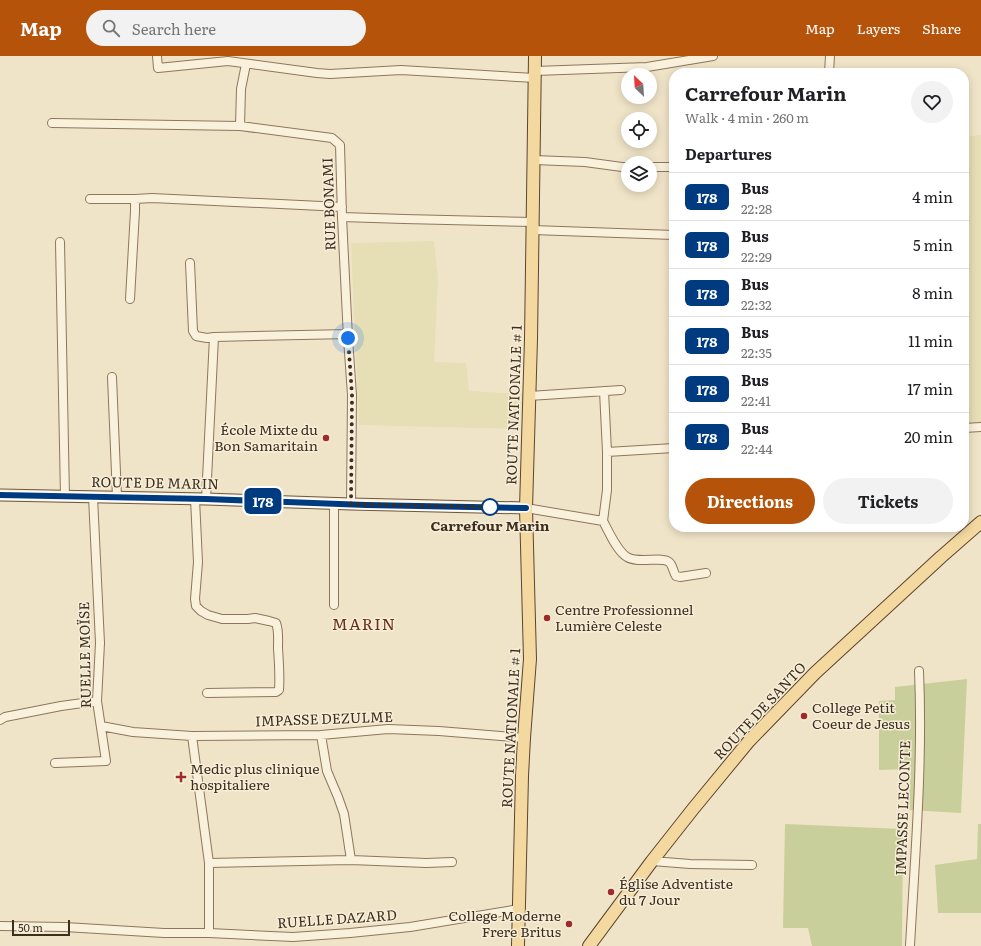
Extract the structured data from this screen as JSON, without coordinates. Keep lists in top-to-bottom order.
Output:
{
  "streets": {
    "main road": ["ROUTE NATIONALE # 1", "ROUTE DE MARIN", "ROUTE DE SANTO"],
    "street": [
      "RUE BONAMI",
      "RUELLE MOÏSE",
      "IMPASSE DEZULME",
      "IMPASSE LECONTE",
      "RUELLE DAZARD"
    ]
  },
  "crossings": [
    ["RUE BONAMI", "ROUTE DE MARIN"],
    ["ROUTE NATIONALE # 1", "ROUTE DE MARIN"],
    ["ROUTE NATIONALE # 1", "IMPASSE DEZULME"],
    ["ROUTE NATIONALE # 1", "RUELLE DAZARD"],
    ["ROUTE DE MARIN", "RUELLE MOÏSE"],
    ["RUELLE MOÏSE", "IMPASSE DEZULME"]
  ],
  "districts": ["MARIN"],
  "places": {
    "other": [
      "École Mixte du Bon Samaritain",
      "Carrefour Marin",
      "Centre Professionnel Lumière Celeste",
      "College Petit Coeur de Jesus",
      "Église Adventiste du 7 Jour",
      "College Moderne Frere Britus"
    ],
    "health": ["Medic plus clinique hospitaliere"]
  },
  "lines": ["bus line 178"],
  "scale_bar": "50 m",
  "north": "top left",
  "page": {
    "header": "Map",
    "search": "Search here",
    "nav": ["Map", "Layers", "Share"],
    "on_map": "178",
    "heading": [
      ["Carrefour Marin", "Walk · 4 min · 260 m"],
      "Departures"
    ],
    "list": [
      {
        "mark": "178",
        "name": "Bus",
        "note": "22:28",
        "value": "4 min"
      },
      {
        "mark": "178",
        "name": "Bus",
        "note": "22:29",
        "value": "5 min"
      },
      {
        "mark": "178",
        "name": "Bus",
        "note": "22:32",
        "value": "8 min"
      },
      {
        "mark": "178",
        "name": "Bus",
        "note": "22:35",
        "value": "11 min"
      },
      {
        "mark": "178",
        "name": "Bus",
        "note": "22:41",
        "value": "17 min"
      },
      {
        "mark": "178",
        "name": "Bus",
        "note": "22:44",
        "value": "20 min"
      }
    ],
    "buttons": ["Directions", "Tickets"],
    "scale": "50 m"
  }
}
